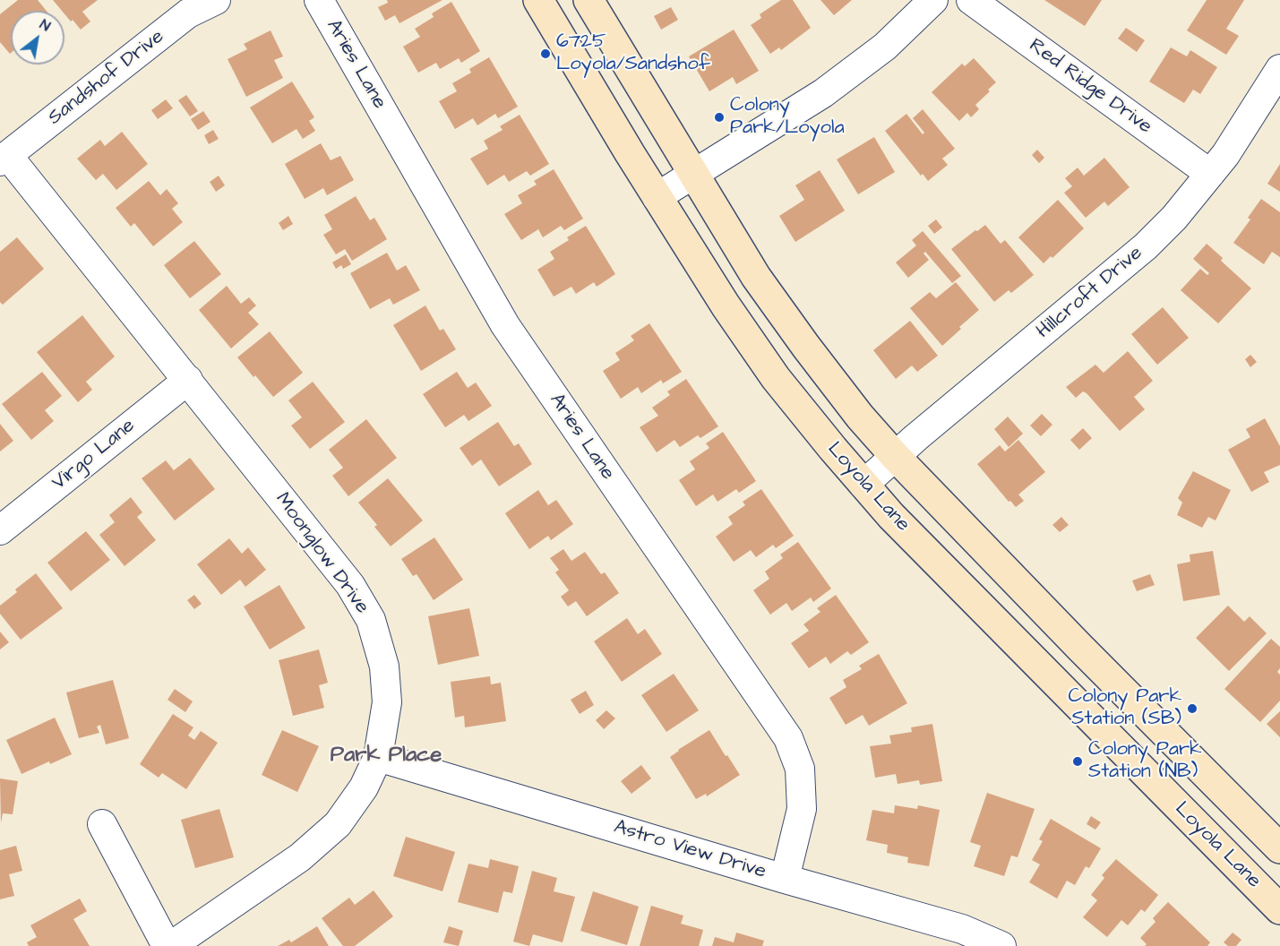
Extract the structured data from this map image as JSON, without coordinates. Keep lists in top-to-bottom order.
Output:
{
  "streets": {
    "main road": ["Loyola Lane"],
    "street": [
      "Aries Lane",
      "Sandshof Drive",
      "Red Ridge Drive",
      "Hillcroft Drive",
      "Virgo Lane",
      "Moonglow Drive",
      "Astro View Drive"
    ]
  },
  "crossings": [
    ["Aries Lane", "Astro View Drive"],
    ["Sandshof Drive", "Moonglow Drive"],
    ["Red Ridge Drive", "Hillcroft Drive"],
    ["Hillcroft Drive", "Loyola Lane"],
    ["Virgo Lane", "Moonglow Drive"],
    ["Moonglow Drive", "Astro View Drive"]
  ],
  "districts": ["Park Place"],
  "places": [
    "6725 Loyola/Sandshof",
    "Colony Park/Loyola",
    "Colony Park Station (SB)",
    "Colony Park Station (NB)"
  ],
  "north": "top right"
}
